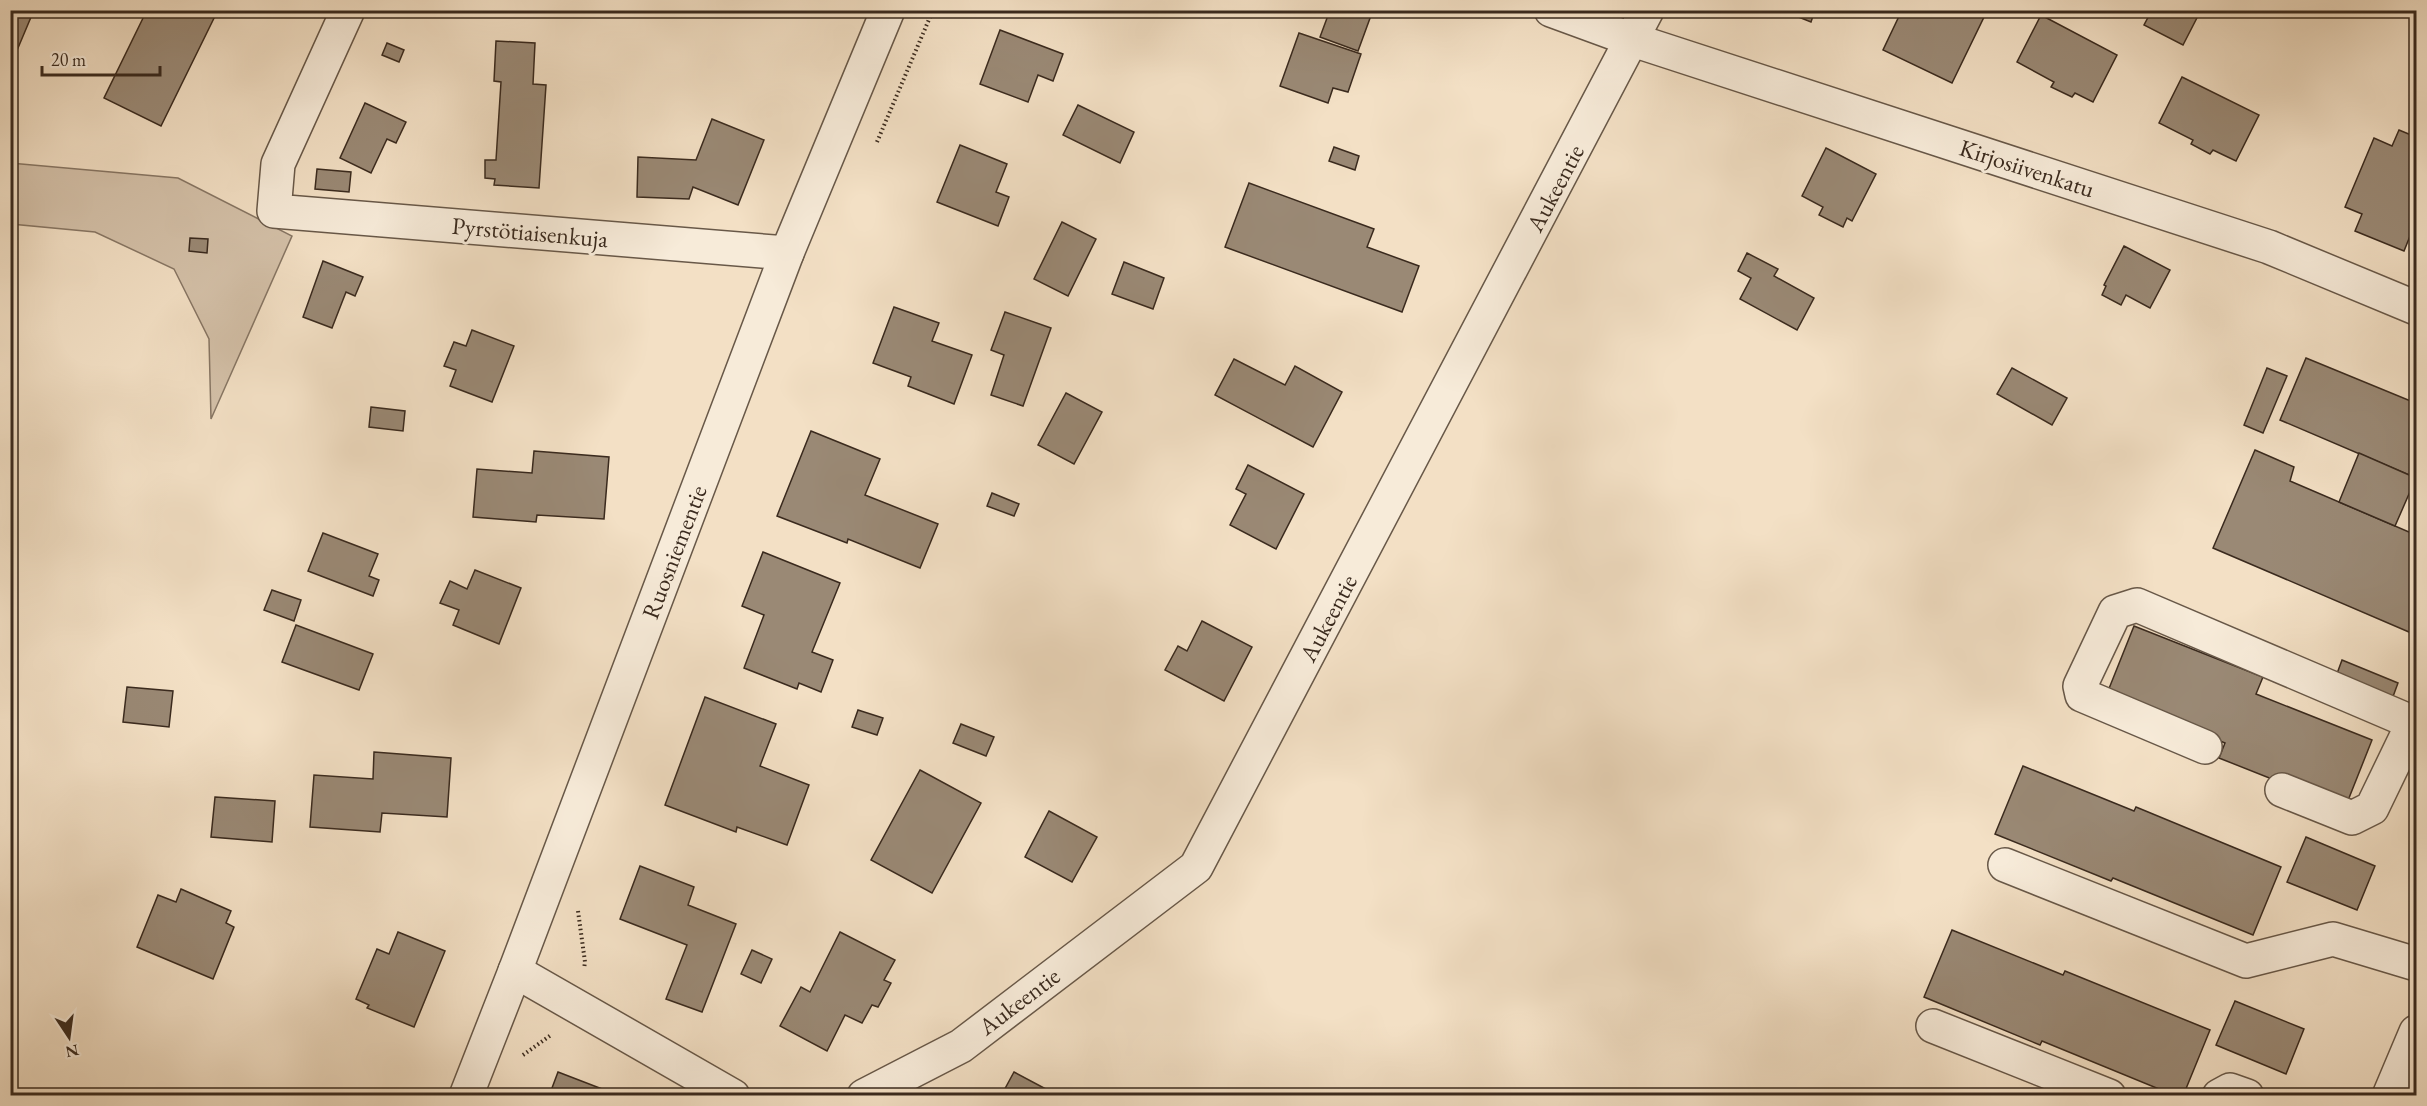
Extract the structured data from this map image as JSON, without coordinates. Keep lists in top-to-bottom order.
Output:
{
  "streets": {
    "street": [
      "Kirjosiivenkatu",
      "Aukeentie",
      "Pyrstötiaisenkuja",
      "Ruosniementie"
    ]
  },
  "crossings": [
    ["Kirjosiivenkatu", "Aukeentie"],
    ["Pyrstötiaisenkuja", "Ruosniementie"]
  ],
  "scale_bar": "20 m",
  "north": "bottom"
}
